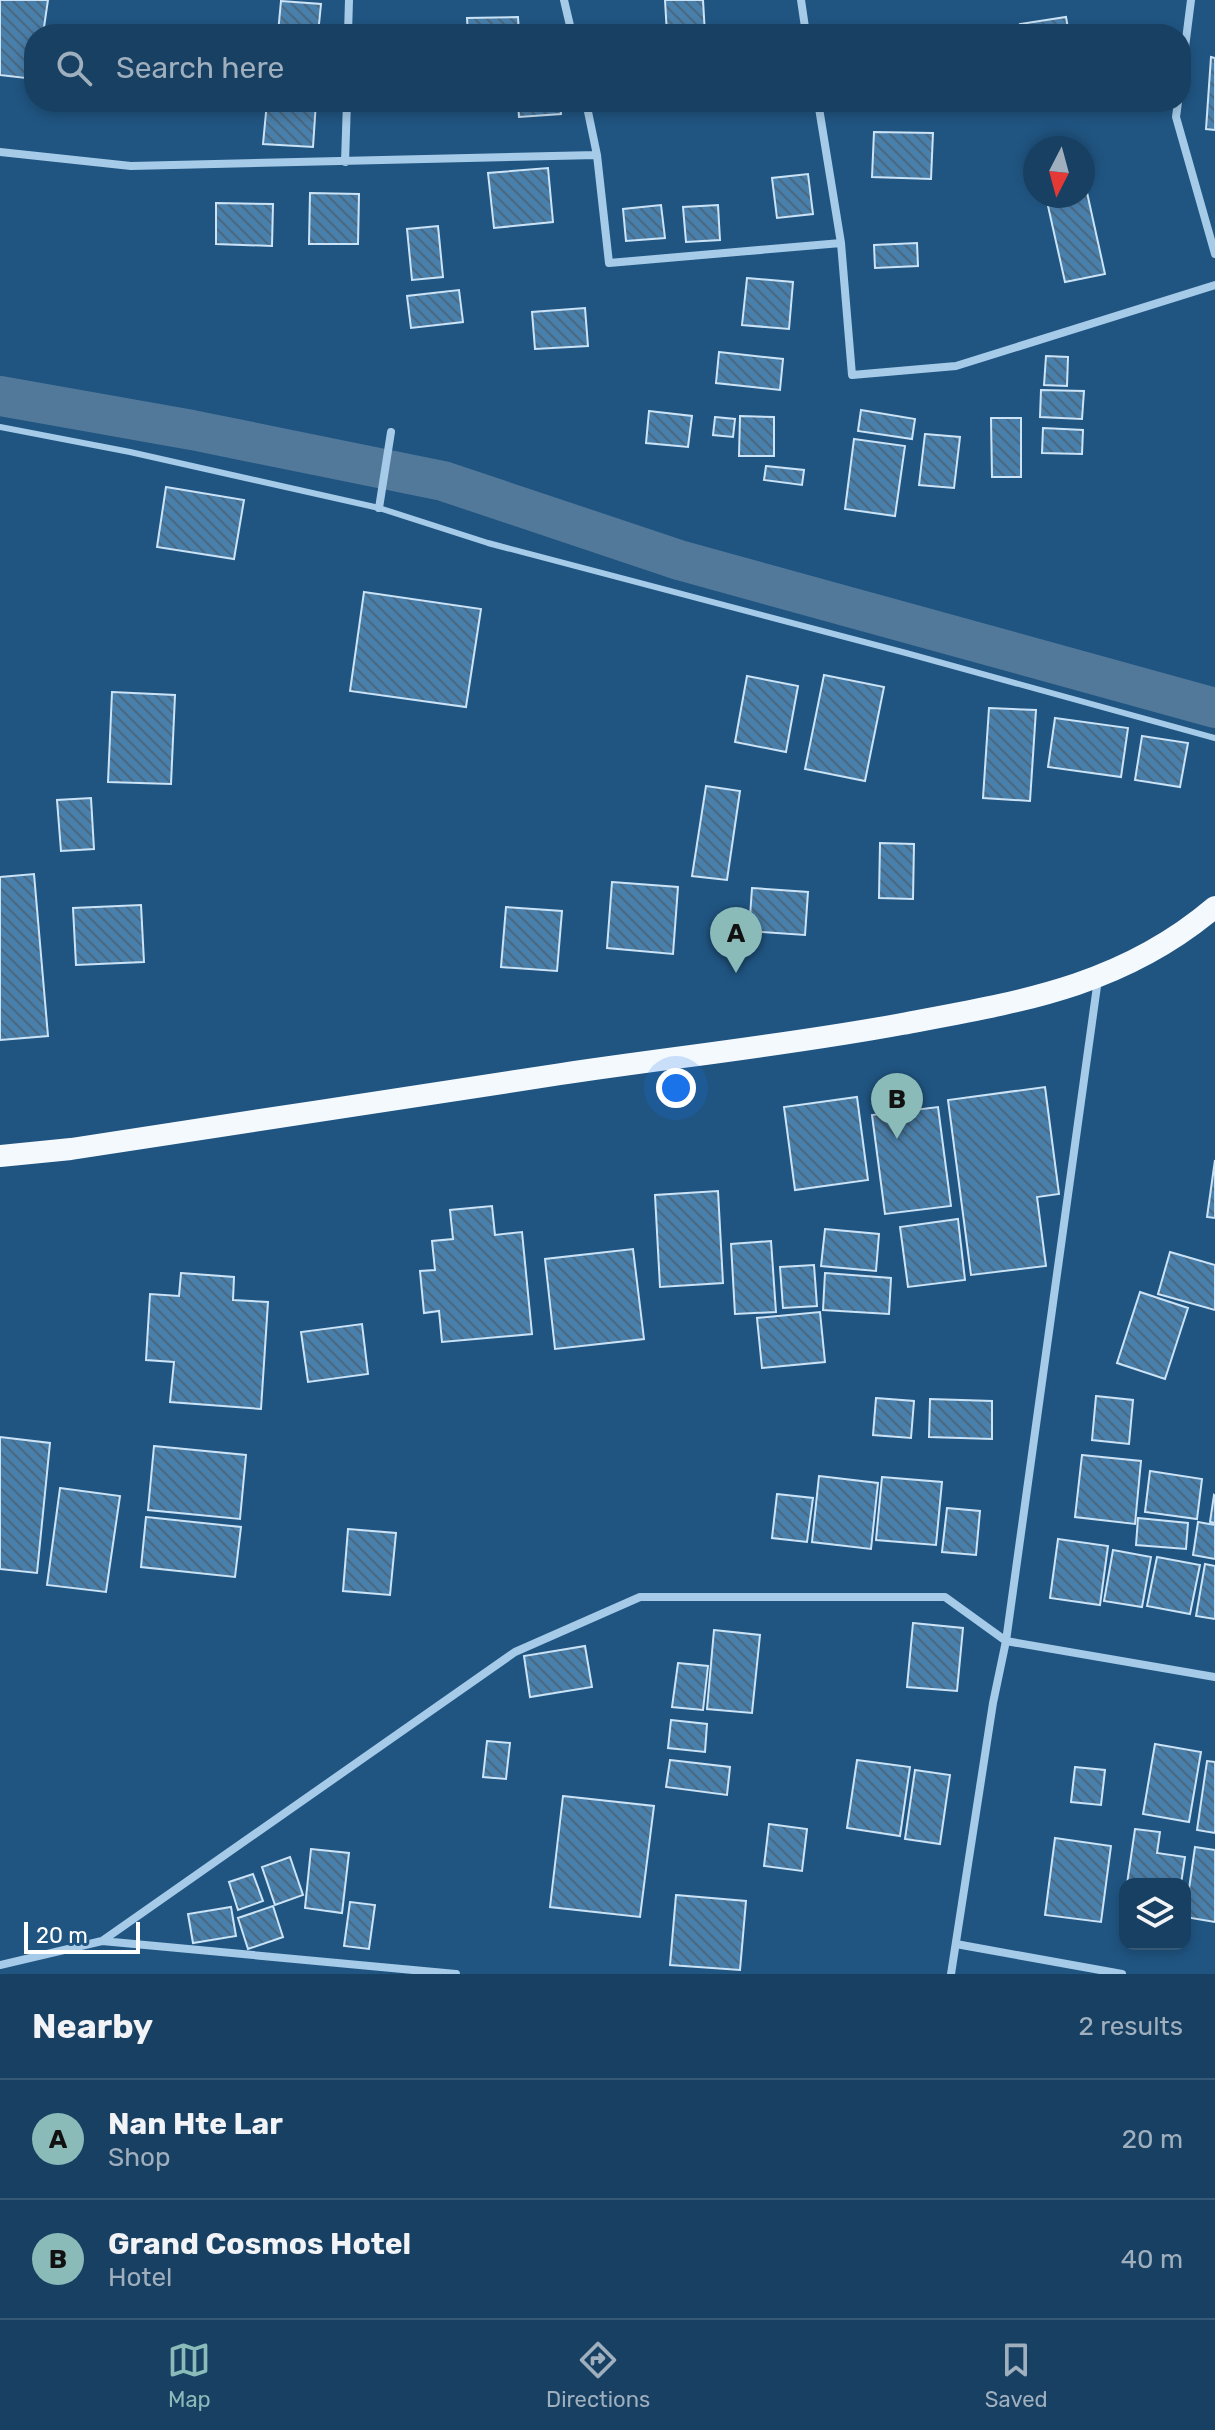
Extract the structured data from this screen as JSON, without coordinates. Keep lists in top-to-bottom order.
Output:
{
  "scale_bar": "20 m",
  "north": "bottom",
  "page": {
    "search": "Search here",
    "pins": ["A", "B"],
    "scale": "20 m",
    "heading": ["Nearby", "2 results"],
    "list": [
      {
        "mark": "A",
        "name": "Nan Hte Lar",
        "note": "Shop",
        "value": "20 m"
      },
      {
        "mark": "B",
        "name": "Grand Cosmos Hotel",
        "note": "Hotel",
        "value": "40 m"
      }
    ],
    "nav": ["Map", "Directions", "Saved"]
  }
}
